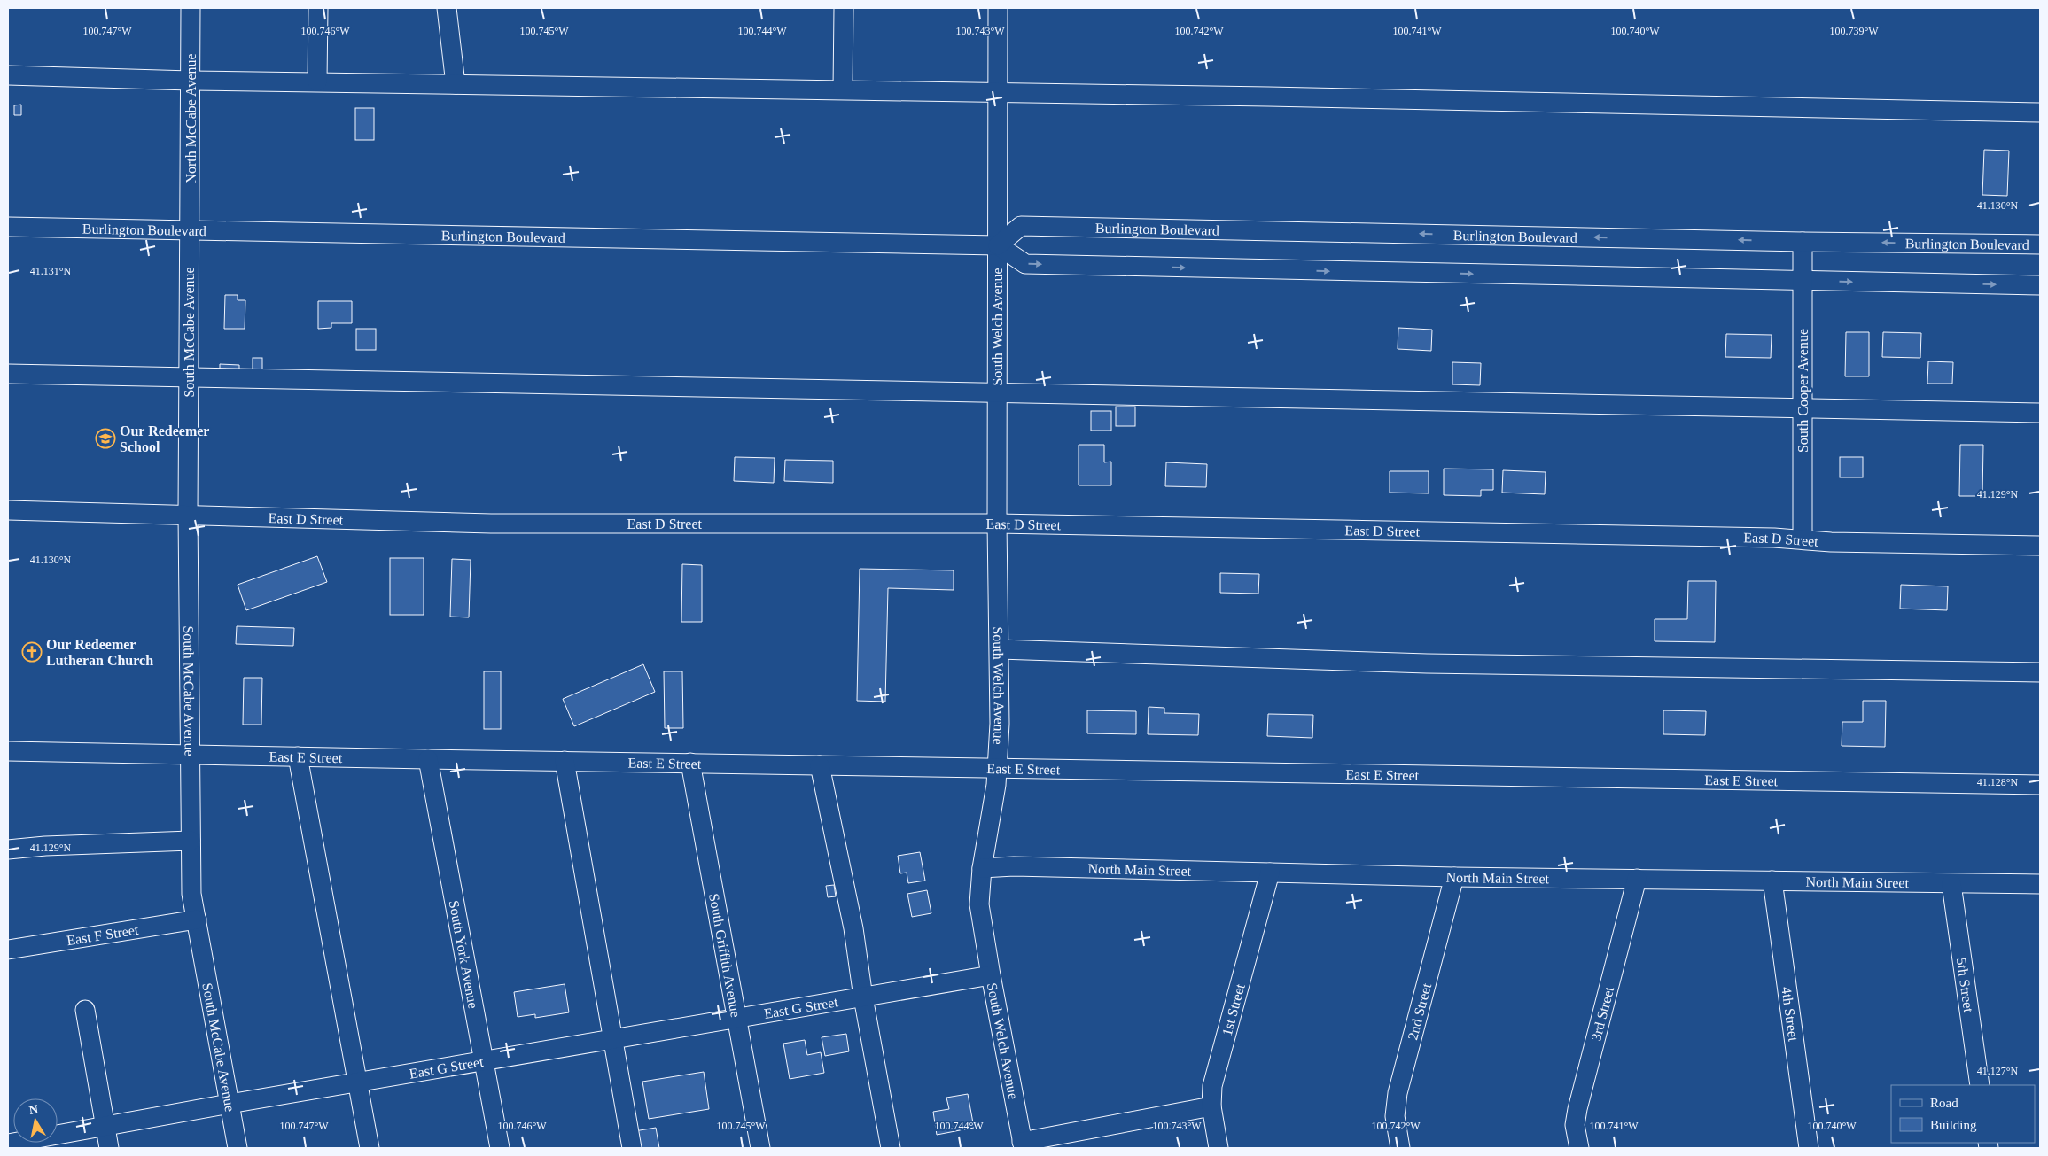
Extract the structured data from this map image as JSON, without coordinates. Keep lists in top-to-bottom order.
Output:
{
  "streets": {
    "street": [
      "North McCabe Avenue",
      "Burlington Boulevard",
      "South Welch Avenue",
      "South McCabe Avenue",
      "South Cooper Avenue",
      "East D Street",
      "East E Street",
      "North Main Street",
      "East F Street",
      "South York Avenue",
      "South Griffith Avenue",
      "5th Street",
      "East G Street",
      "1st Street",
      "2nd Street",
      "3rd Street",
      "4th Street"
    ]
  },
  "crossings": [
    ["North McCabe Avenue", "Burlington Boulevard"],
    ["North McCabe Avenue", "South McCabe Avenue"],
    ["Burlington Boulevard", "South Welch Avenue"],
    ["Burlington Boulevard", "South McCabe Avenue"],
    ["Burlington Boulevard", "South Cooper Avenue"],
    ["South Welch Avenue", "East D Street"],
    ["South Welch Avenue", "East E Street"],
    ["South Welch Avenue", "North Main Street"],
    ["South Welch Avenue", "East G Street"],
    ["South McCabe Avenue", "East D Street"],
    ["South McCabe Avenue", "East E Street"],
    ["South McCabe Avenue", "East F Street"],
    ["South McCabe Avenue", "East G Street"],
    ["South Cooper Avenue", "East D Street"],
    ["East E Street", "South York Avenue"],
    ["East E Street", "South Griffith Avenue"],
    ["North Main Street", "5th Street"],
    ["North Main Street", "1st Street"],
    ["North Main Street", "2nd Street"],
    ["North Main Street", "3rd Street"],
    ["North Main Street", "4th Street"],
    ["South York Avenue", "East G Street"],
    ["South Griffith Avenue", "East G Street"]
  ],
  "places": {
    "school or university": ["Our Redeemer School"],
    "church": ["Our Redeemer Lutheran Church"]
  },
  "legend": ["Road", "Building"],
  "north": "top",
  "coordinates": [
    "100.747°W",
    "100.746°W",
    "100.745°W",
    "100.744°W",
    "100.743°W",
    "100.742°W",
    "100.741°W",
    "100.740°W",
    "100.739°W",
    "41.130°N",
    "41.131°N",
    "41.129°N",
    "41.128°N",
    "41.127°N"
  ]
}
